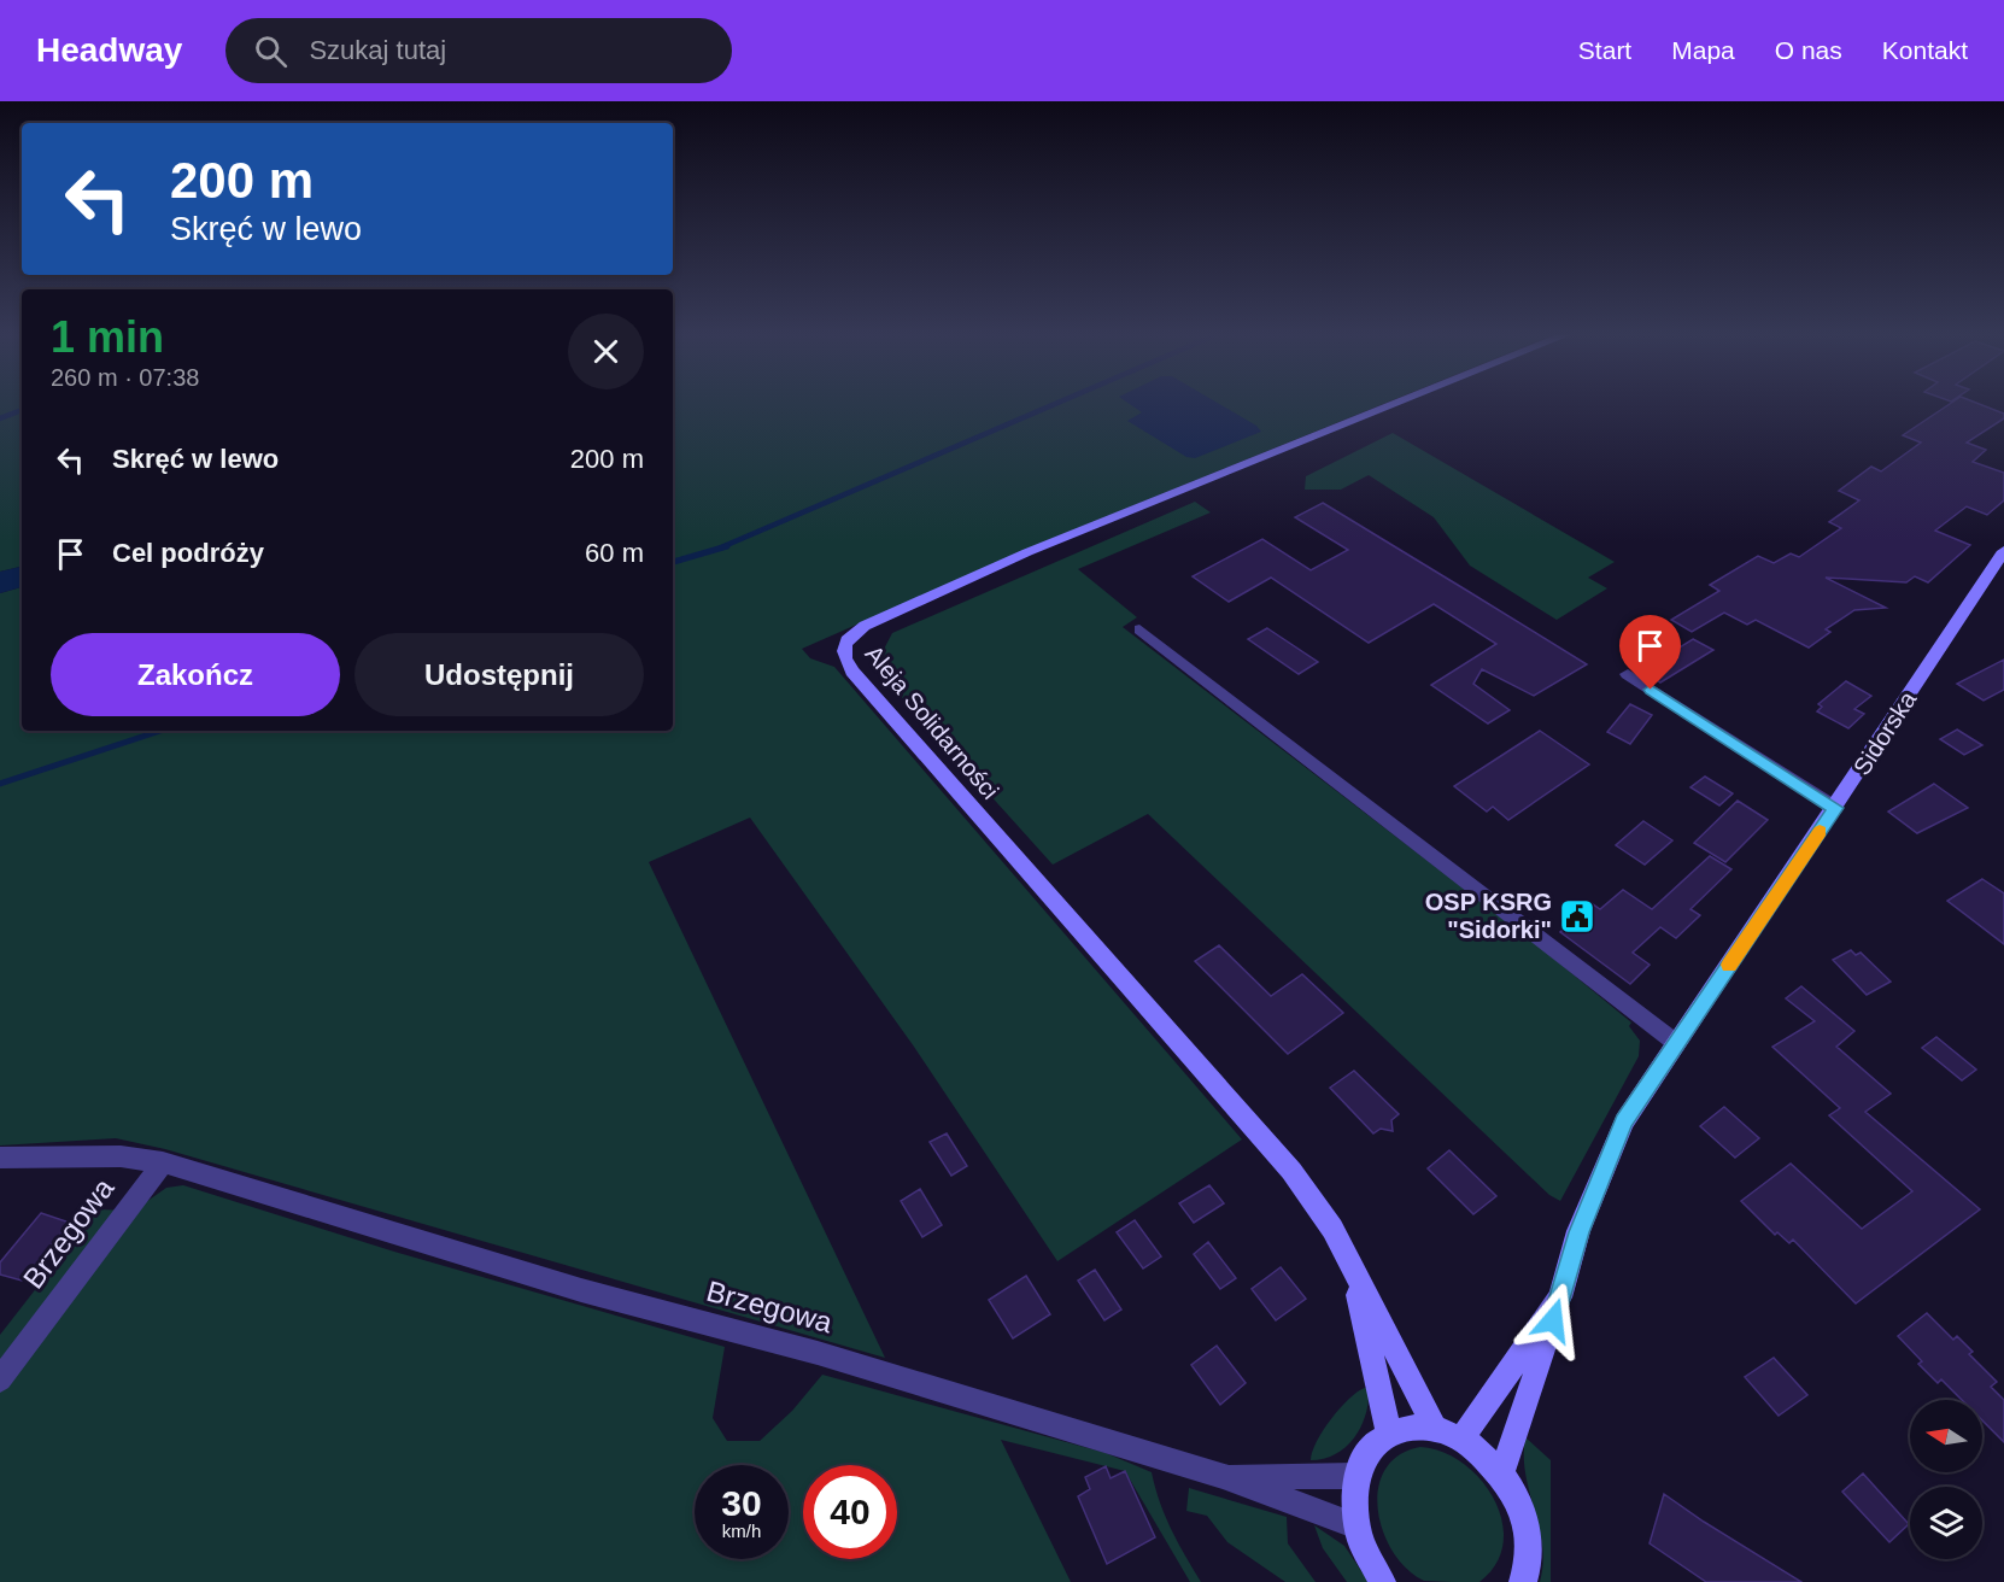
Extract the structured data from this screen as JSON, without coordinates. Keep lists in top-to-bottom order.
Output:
{
  "streets": {
    "street": ["Aleja Solidarności", "Sidorska", "Brzegowa"]
  },
  "places": {
    "public building": ["OSP KSRG \"Sidorki\""]
  },
  "north": "left",
  "page": {
    "header": "Headway",
    "search": "Szukaj tutaj",
    "nav": [
      "Start",
      "Mapa",
      "O nas",
      "Kontakt"
    ],
    "turn": ["200 m", "Skręć w lewo"],
    "heading": ["1 min", "260 m · 07:38"],
    "list": [
      {
        "name": "Skręć w lewo",
        "value": "200 m"
      },
      {
        "name": "Cel podróży",
        "value": "60 m"
      }
    ],
    "buttons": ["Zakończ", "Udostępnij"],
    "speed": "30 km/h",
    "limit": "40"
  }
}
